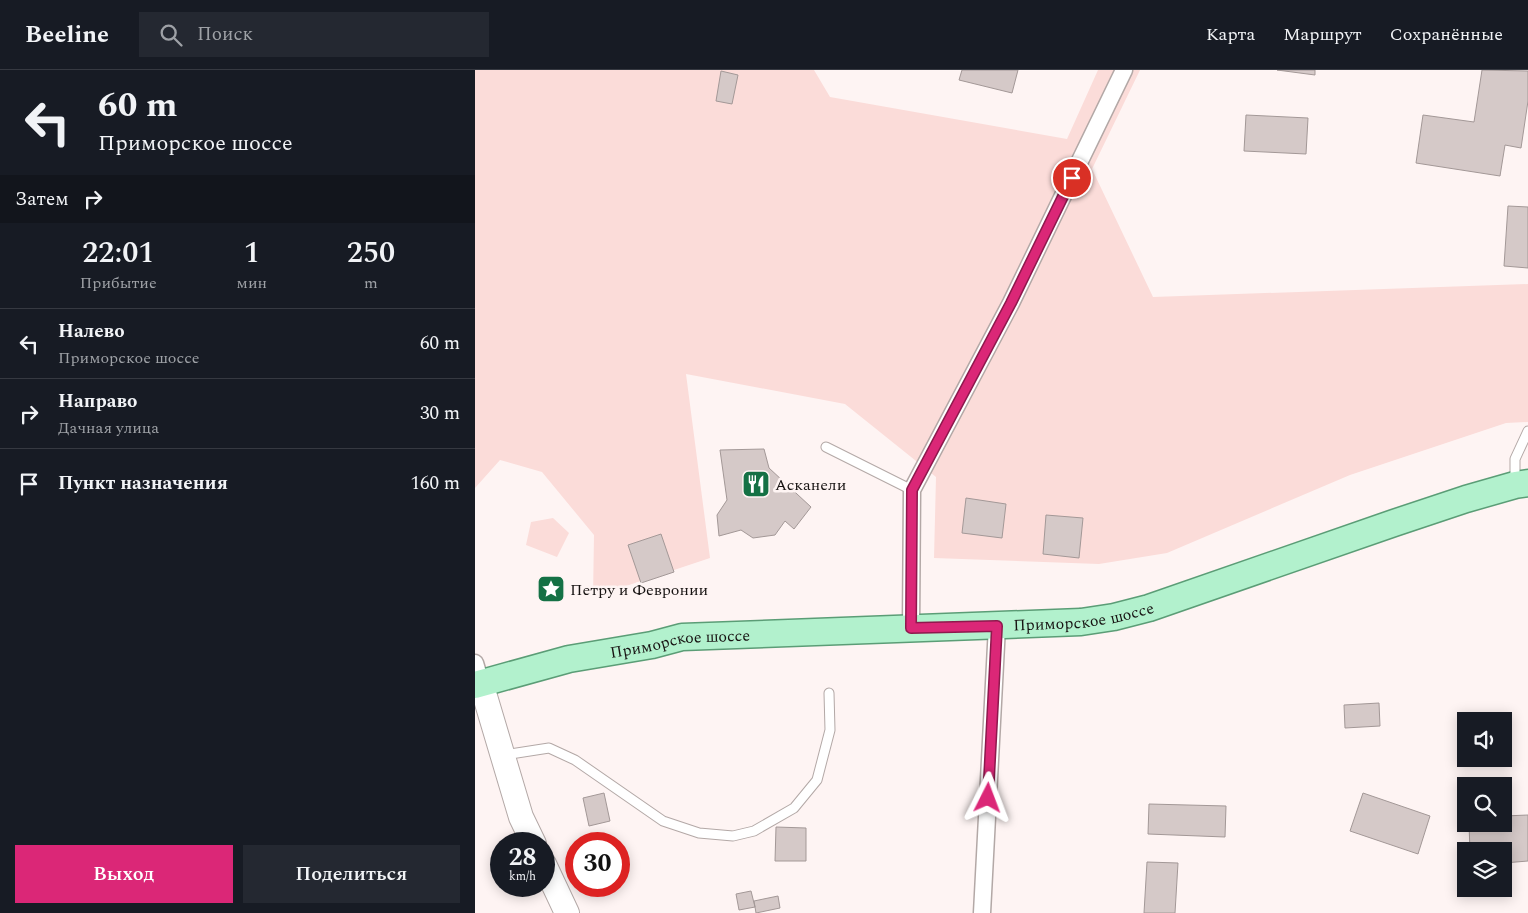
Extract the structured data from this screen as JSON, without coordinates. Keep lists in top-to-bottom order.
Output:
{
  "streets": {
    "main road": ["Приморское шоссе"]
  },
  "places": {
    "restaurant": ["Асканели"],
    "place": ["Петру и Февронии"]
  },
  "page": {
    "header": "Beeline",
    "search": "Поиск",
    "nav": ["Карта", "Маршрут", "Сохранённые"],
    "turn": ["60 m", "Приморское шоссе"],
    "then": "Затем",
    "eta": [
      "22:01",
      "Прибытие",
      "1",
      "мин",
      "250",
      "m"
    ],
    "list": [
      {
        "name": "Налево",
        "note": "Приморское шоссе",
        "value": "60 m"
      },
      {
        "name": "Направо",
        "note": "Дачная улица",
        "value": "30 m"
      },
      {
        "name": "Пункт назначения",
        "value": "160 m"
      }
    ],
    "speed": "28 km/h",
    "limit": "30",
    "buttons": ["Выход", "Поделиться"]
  }
}
